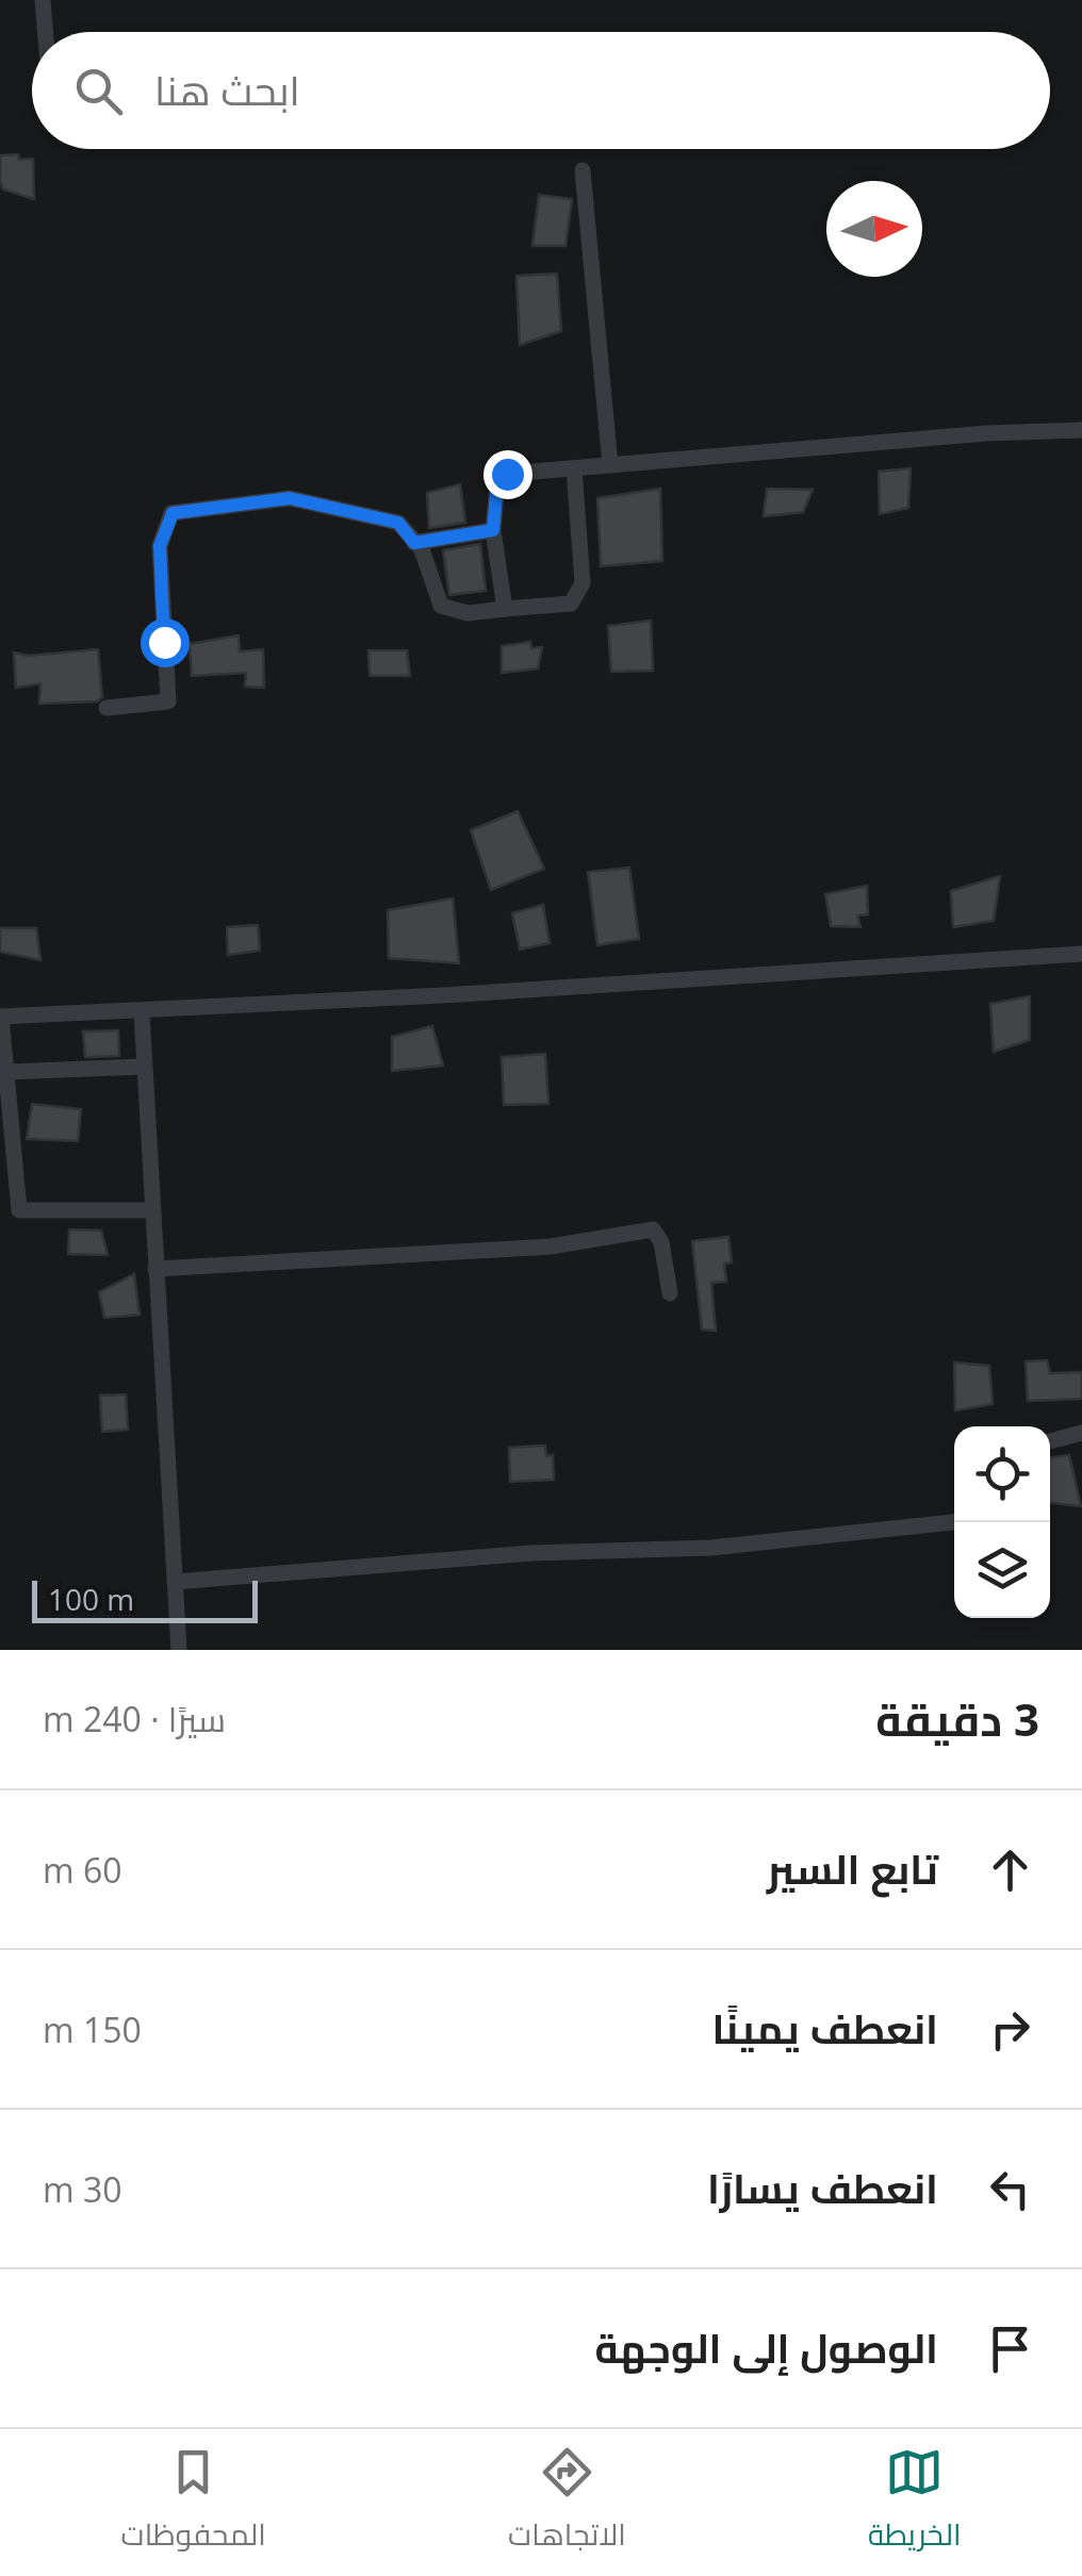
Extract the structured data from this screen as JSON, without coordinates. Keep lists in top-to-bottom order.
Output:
{
  "scale_bar": "100 m",
  "north": "right",
  "page": {
    "search": "ابحث هنا",
    "scale": "100 m",
    "heading": ["3 دقيقة", "سيرًا · 240 m"],
    "list": [
      ["تابع السير", "60 m"],
      ["انعطف يمينًا", "150 m"],
      ["انعطف يسارًا", "30 m"],
      "الوصول إلى الوجهة"
    ],
    "nav": ["الخريطة", "الاتجاهات", "المحفوظات"]
  }
}
